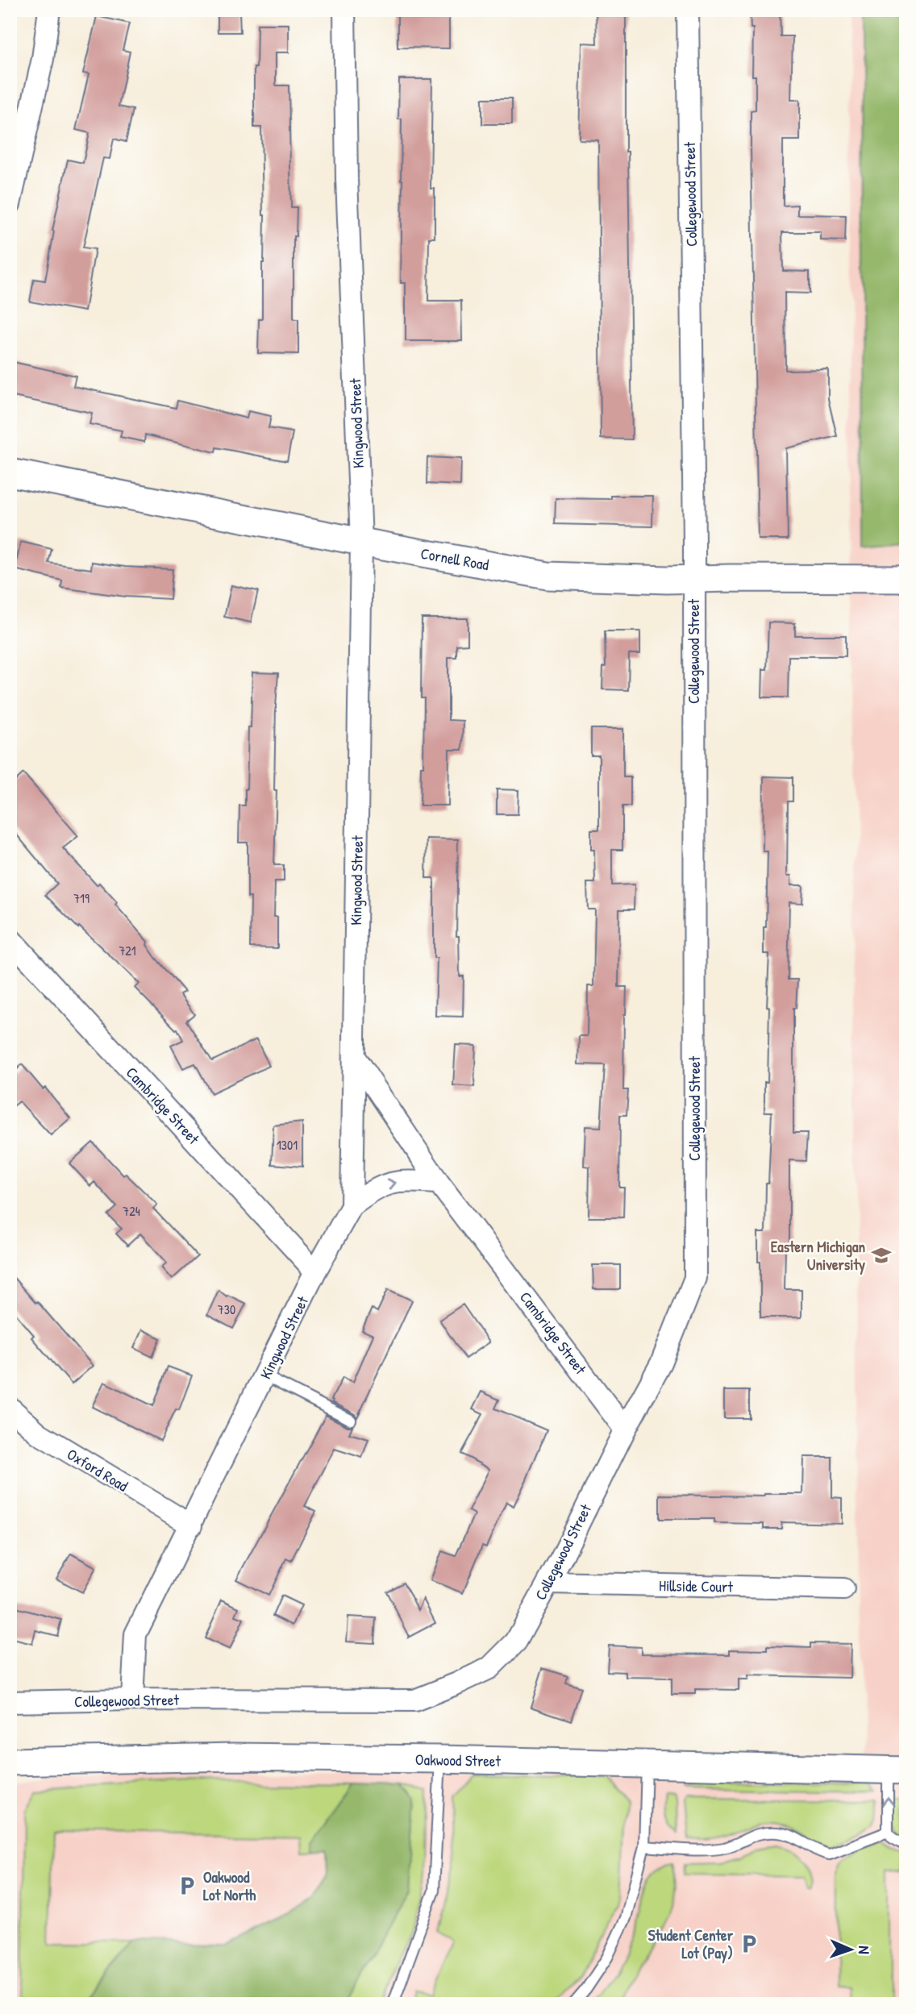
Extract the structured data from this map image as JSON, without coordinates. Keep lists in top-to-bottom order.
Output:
{
  "streets": {
    "street": [
      "Collegewood Street",
      "Kingwood Street",
      "Cornell Road",
      "Cambridge Street",
      "Oxford Road",
      "Hillside Court",
      "Oakwood Street"
    ]
  },
  "crossings": [
    ["Collegewood Street", "Kingwood Street"],
    ["Collegewood Street", "Cornell Road"],
    ["Collegewood Street", "Cambridge Street"],
    ["Collegewood Street", "Hillside Court"],
    ["Kingwood Street", "Cornell Road"],
    ["Kingwood Street", "Cambridge Street"],
    ["Kingwood Street", "Oxford Road"]
  ],
  "places": {
    "school or university": ["Eastern Michigan University"],
    "parking": ["Oakwood Lot North", "Student Center Lot (Pay)"]
  },
  "house_numbers": [
    "719",
    "721",
    "1301",
    "724",
    "730"
  ],
  "north": "right"
}
